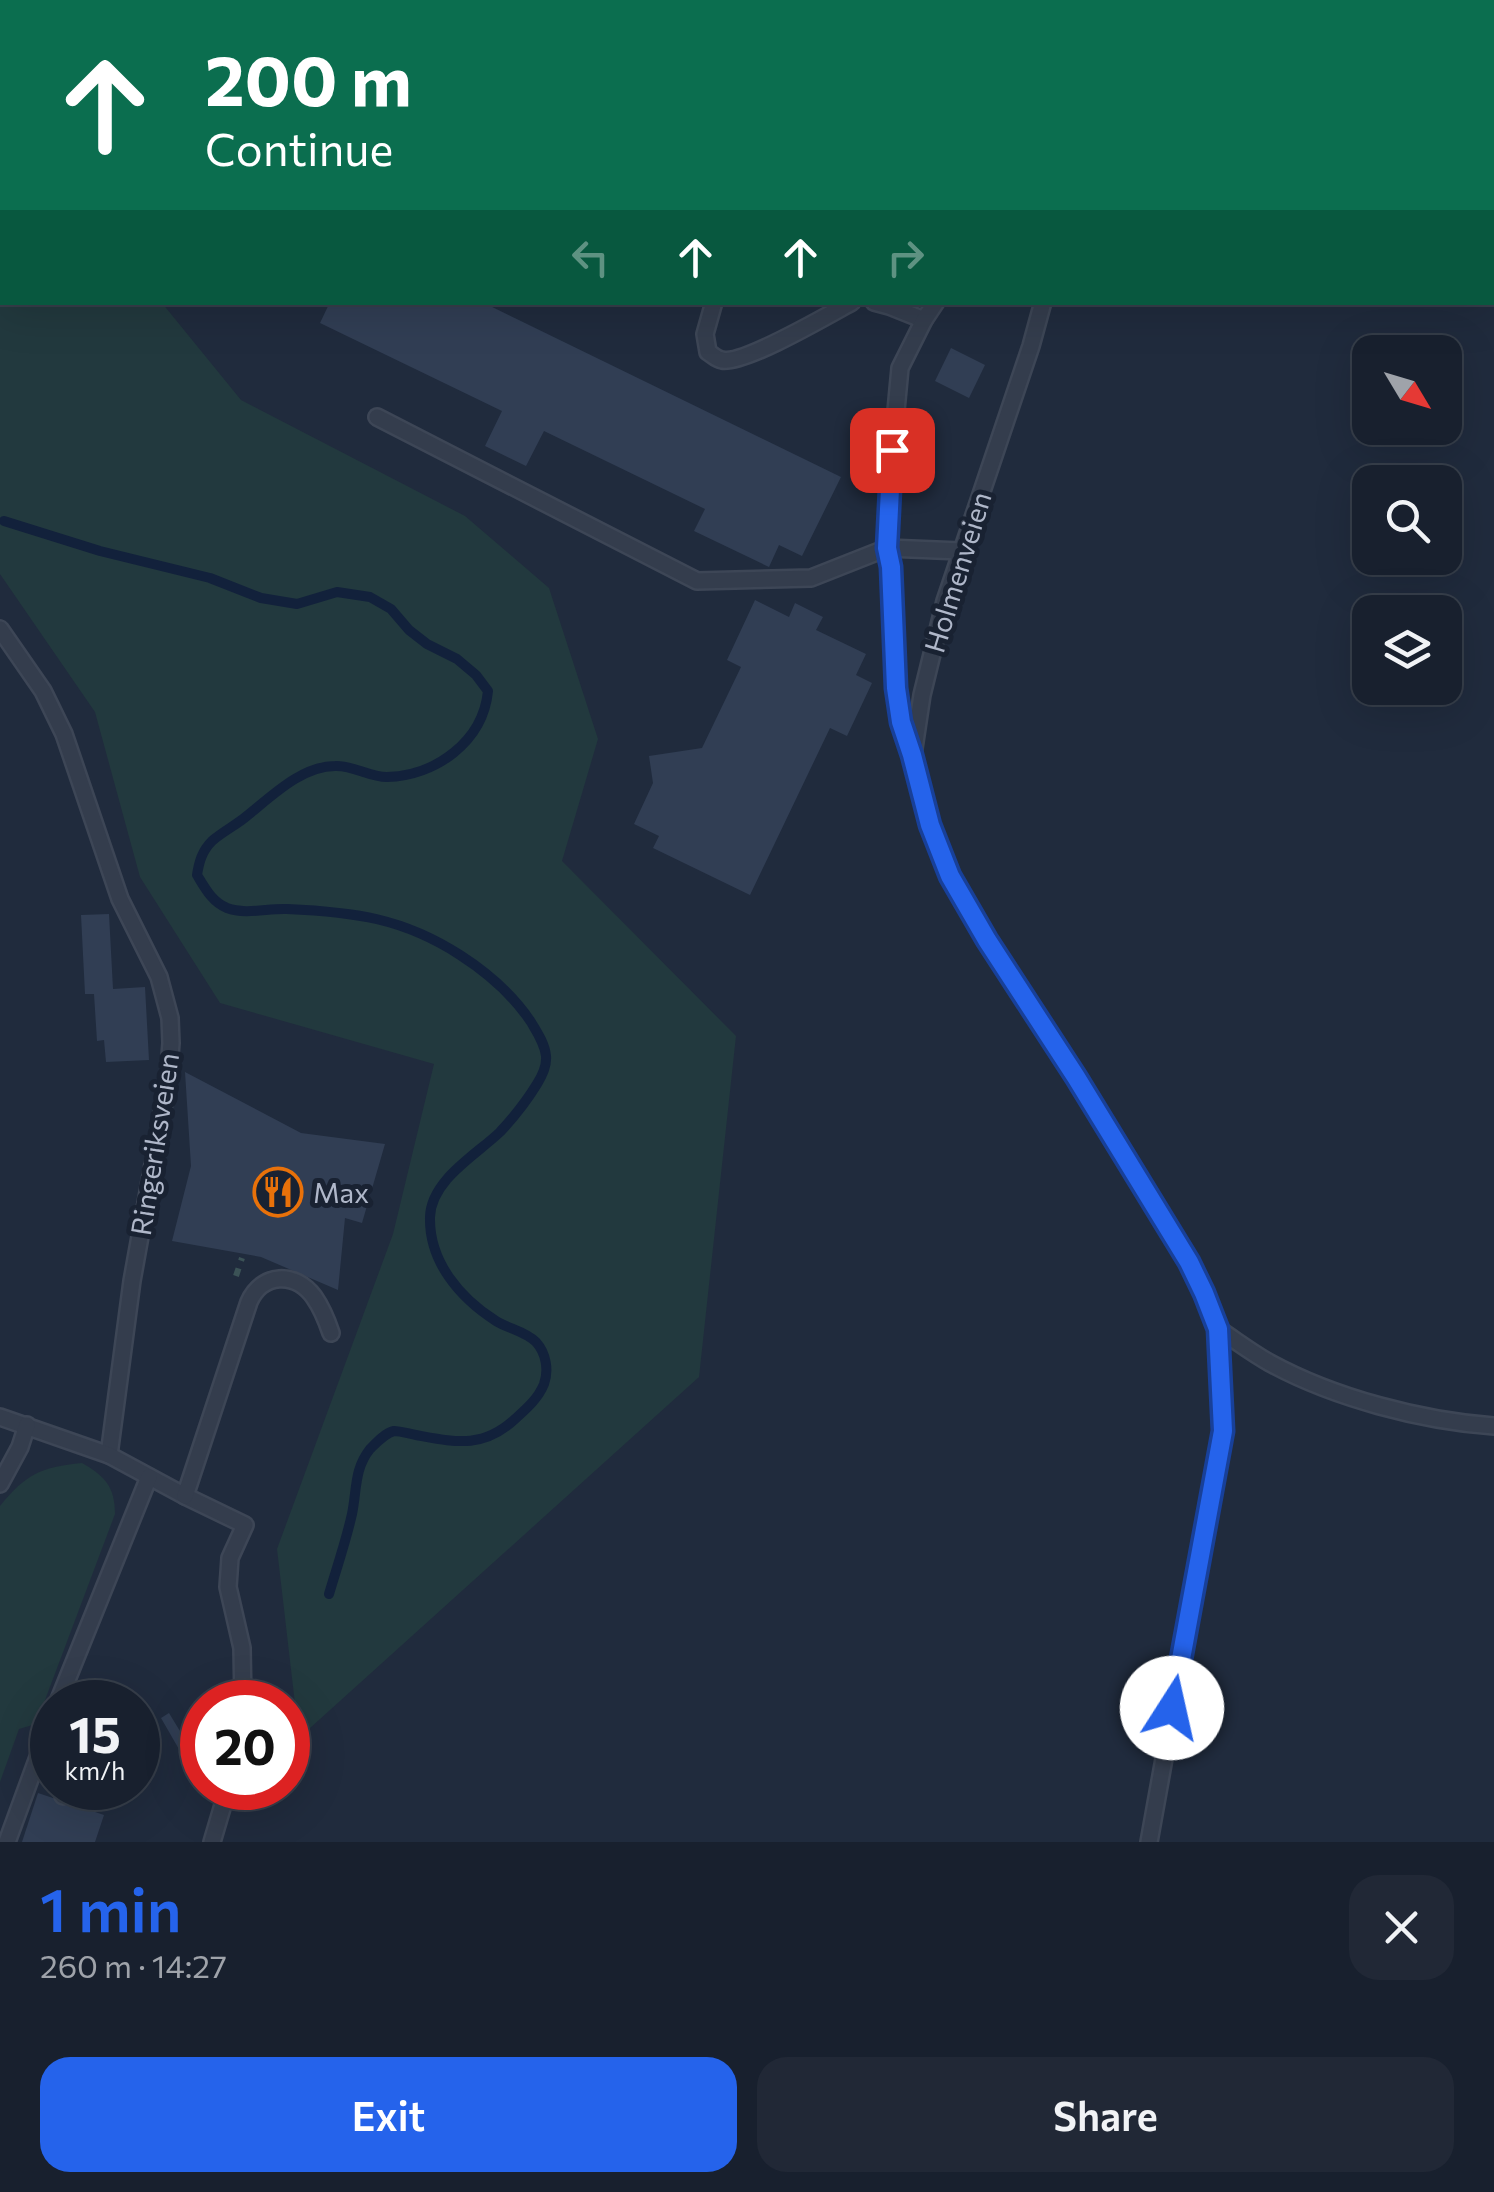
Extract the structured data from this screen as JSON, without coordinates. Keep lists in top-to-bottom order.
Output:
{
  "streets": {
    "lane": ["Holmenveien", "Ringeriksveien"]
  },
  "places": {
    "restaurant": ["Max"]
  },
  "north": "bottom right",
  "page": {
    "turn": ["200 m", "Continue"],
    "speed": "15 km/h",
    "limit": "20",
    "heading": ["1 min", "260 m · 14:27"],
    "buttons": ["Exit", "Share"]
  }
}
